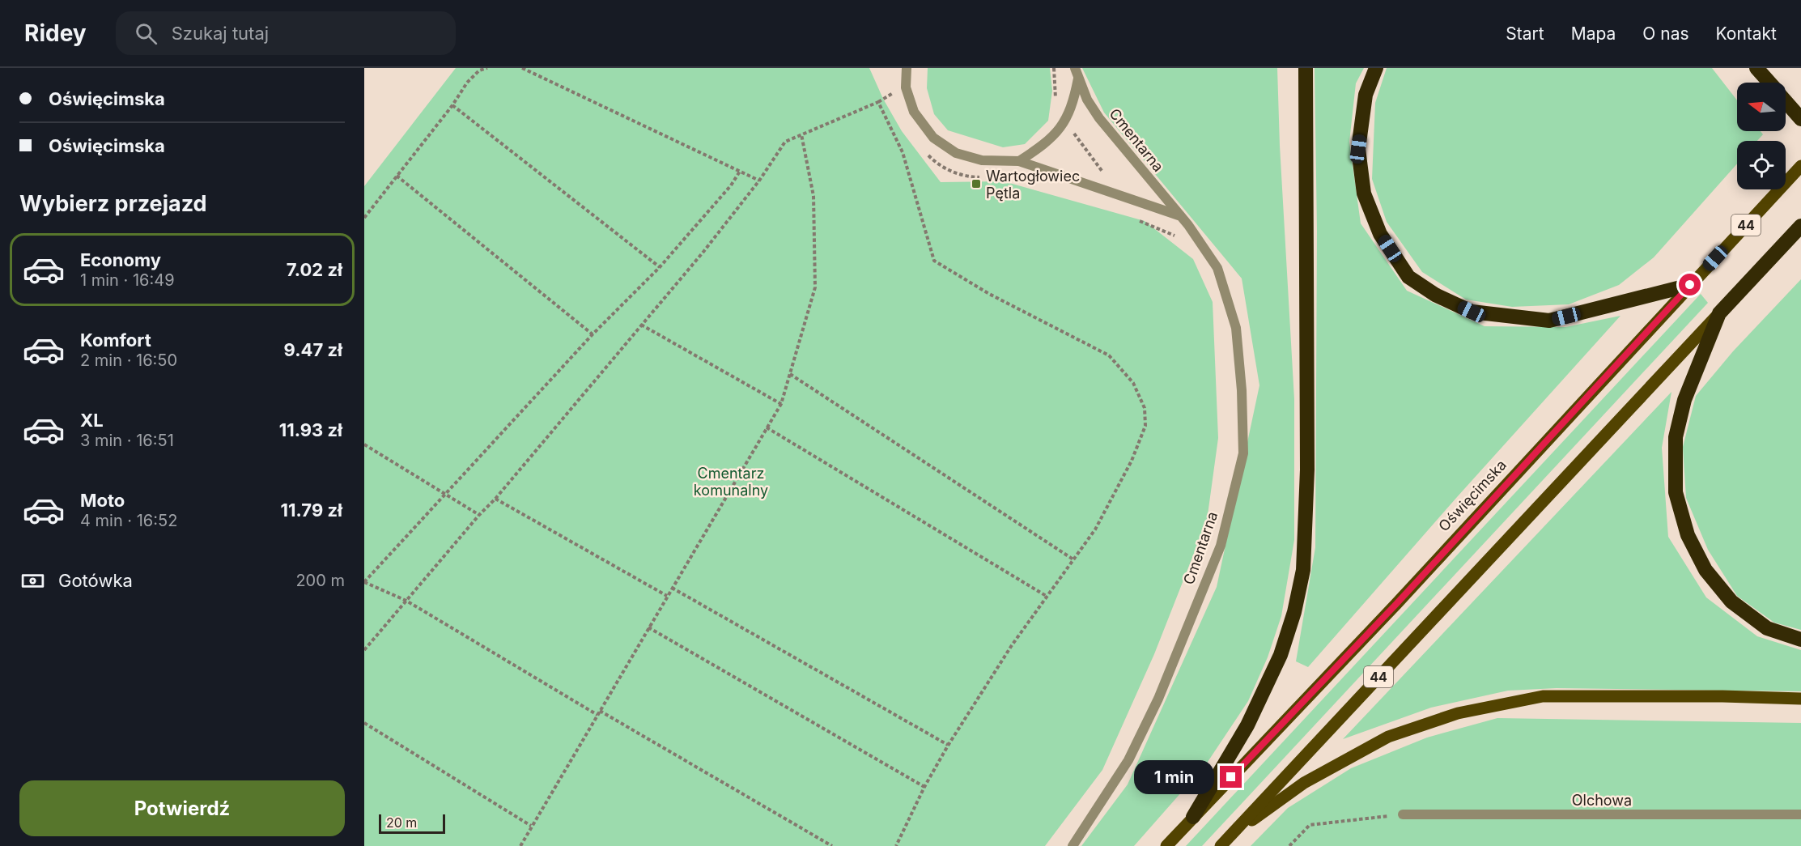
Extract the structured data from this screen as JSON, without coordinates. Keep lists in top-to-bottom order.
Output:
{
  "streets": {
    "highway": ["44"],
    "main road": ["Oświęcimska"],
    "street": ["Cmentarna", "Olchowa"]
  },
  "parks": ["Cmentarz komunalny"],
  "places": {
    "transit": ["Wartogłowiec Pętla"]
  },
  "scale_bar": "20 m",
  "north": "left",
  "page": {
    "header": "Ridey",
    "search": "Szukaj tutaj",
    "nav": [
      "Start",
      "Mapa",
      "O nas",
      "Kontakt"
    ],
    "banner": ["Oświęcimska", "Oświęcimska"],
    "heading": "Wybierz przejazd",
    "list": [
      {
        "name": "Economy",
        "note": "1 min · 16:49",
        "value": "7.02 zł"
      },
      {
        "name": "Komfort",
        "note": "2 min · 16:50",
        "value": "9.47 zł"
      },
      {
        "name": "XL",
        "note": "3 min · 16:51",
        "value": "11.93 zł"
      },
      {
        "name": "Moto",
        "note": "4 min · 16:52",
        "value": "11.79 zł"
      }
    ],
    "pay": ["Gotówka", "200 m"],
    "bubble": "1 min",
    "buttons": "Potwierdź",
    "scale": "20 m"
  }
}
